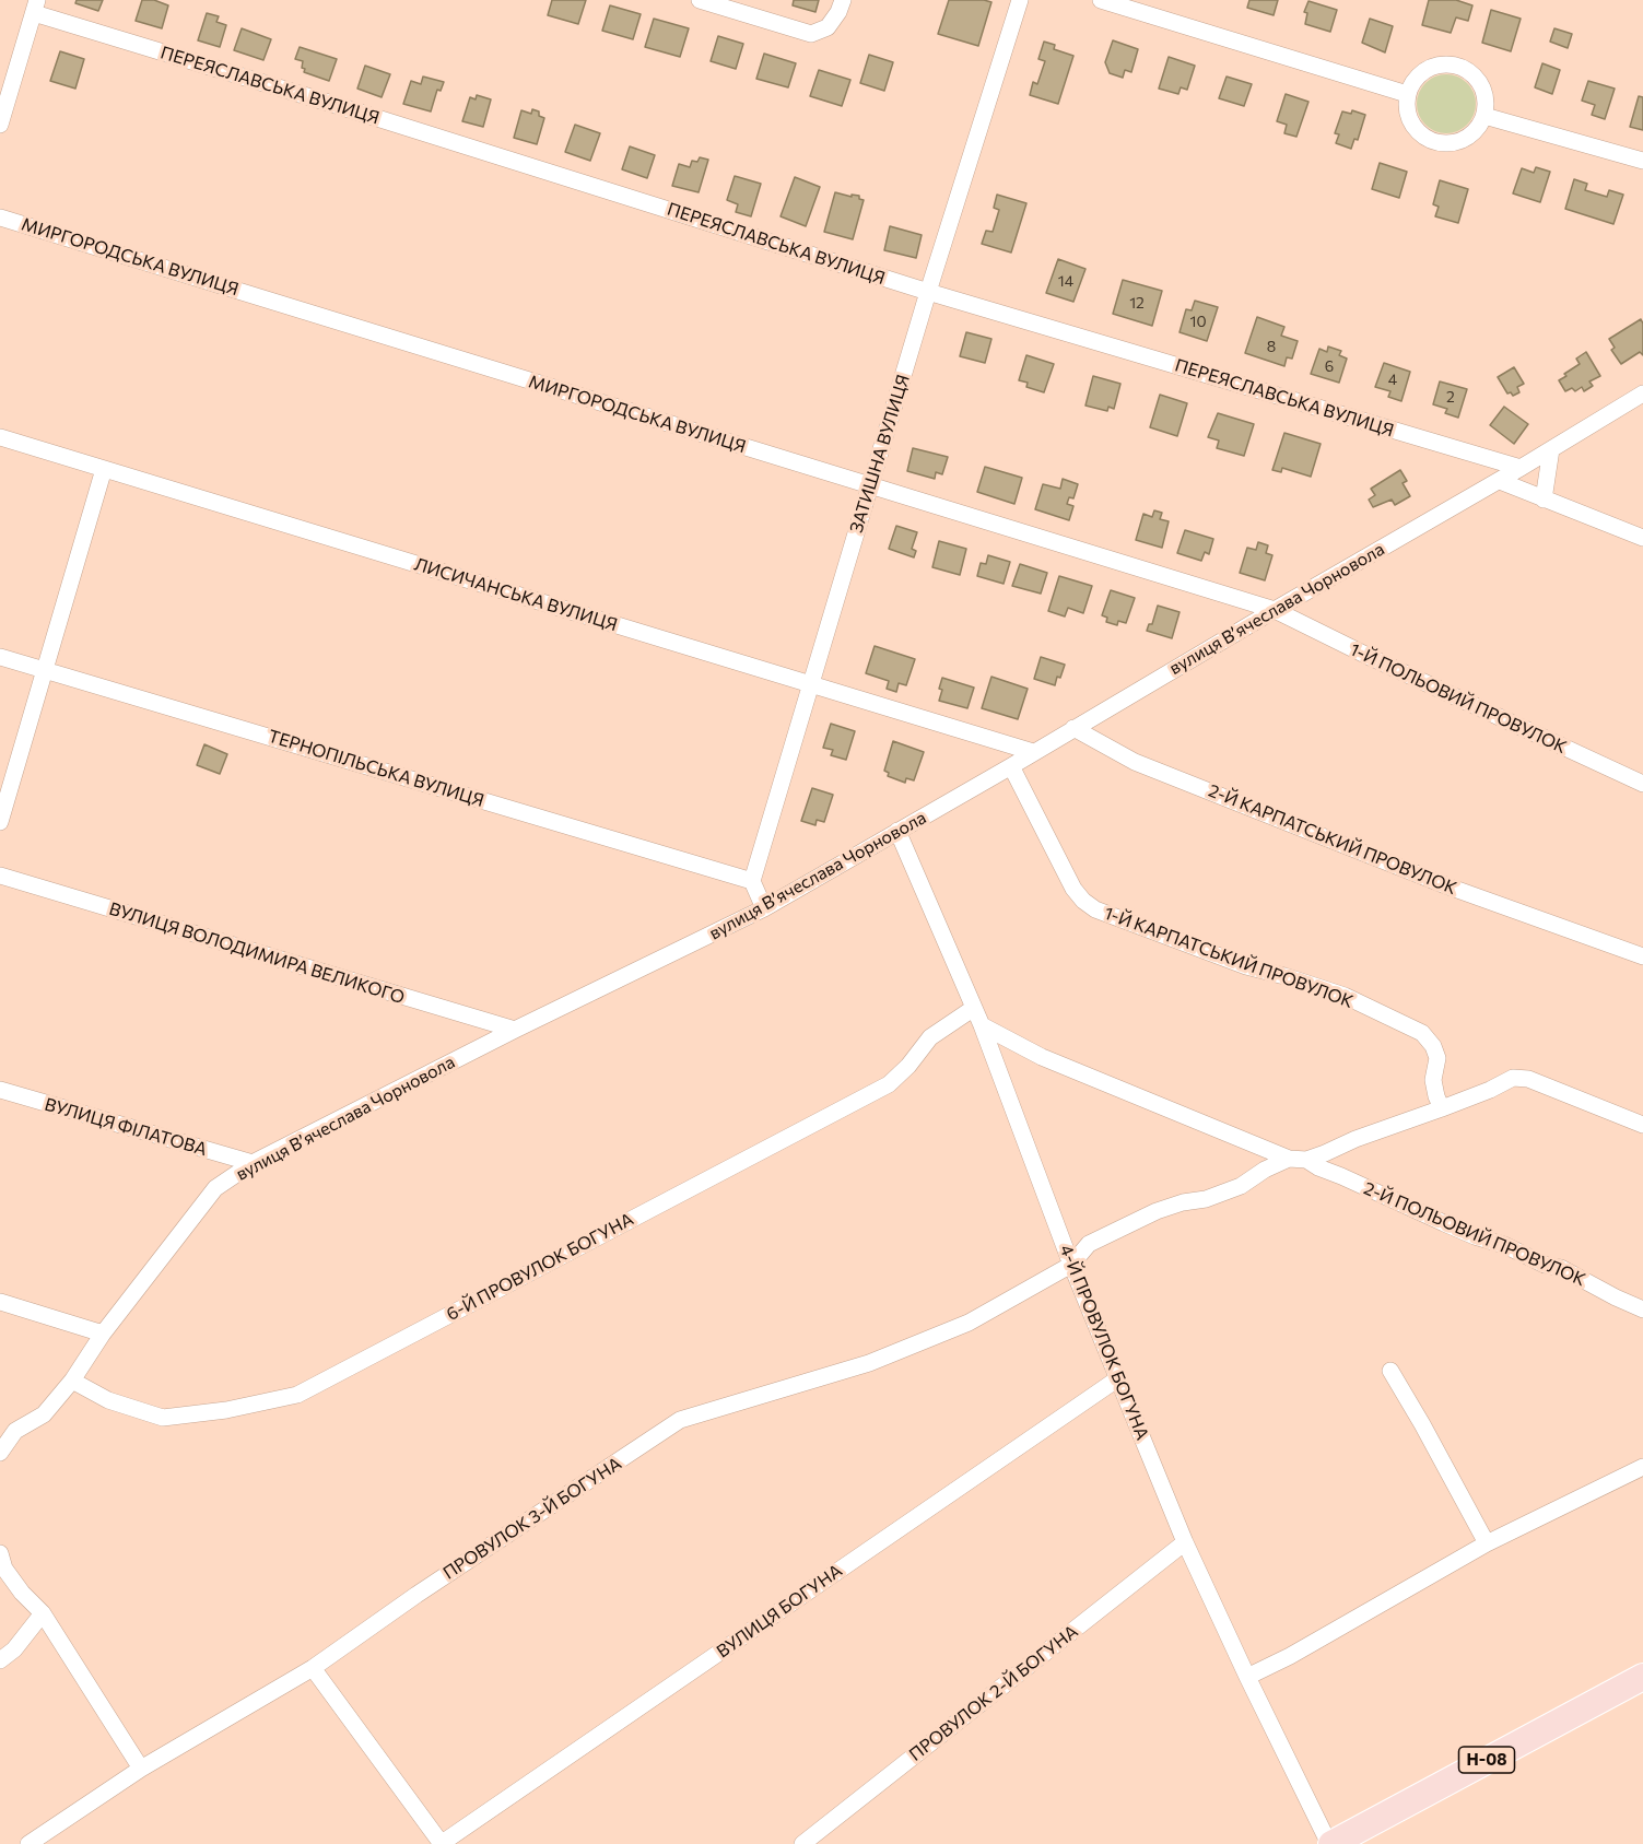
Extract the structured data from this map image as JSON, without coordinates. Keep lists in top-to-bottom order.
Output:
{
  "streets": {
    "main road": ["Н-08"],
    "street": [
      "ПЕРЕЯСЛАВСЬКА ВУЛИЦЯ",
      "МИРГОРОДСЬКА ВУЛИЦЯ",
      "ЗАТИШНА ВУЛИЦЯ",
      "ЛИСИЧАНСЬКА ВУЛИЦЯ",
      "вулиця Вʼячеслава Чорновола",
      "1-Й ПОЛЬОВИЙ ПРОВУЛОК",
      "ТЕРНОПІЛЬСЬКА ВУЛИЦЯ",
      "2-Й КАРПАТСЬКИЙ ПРОВУЛОК",
      "ВУЛИЦЯ ВОЛОДИМИРА ВЕЛИКОГО",
      "1-Й КАРПАТСЬКИЙ ПРОВУЛОК",
      "ВУЛИЦЯ ФІЛАТОВА",
      "2-Й ПОЛЬОВИЙ ПРОВУЛОК",
      "6-Й ПРОВУЛОК БОГУНА",
      "4-Й ПРОВУЛОК БОГУНА",
      "ПРОВУЛОК 3-Й БОГУНА",
      "ВУЛИЦЯ БОГУНА",
      "ПРОВУЛОК 2-Й БОГУНА"
    ]
  },
  "crossings": [
    ["ПЕРЕЯСЛАВСЬКА ВУЛИЦЯ", "ЗАТИШНА ВУЛИЦЯ"],
    ["ПЕРЕЯСЛАВСЬКА ВУЛИЦЯ", "вулиця Вʼячеслава Чорновола"],
    ["МИРГОРОДСЬКА ВУЛИЦЯ", "ЗАТИШНА ВУЛИЦЯ"],
    ["МИРГОРОДСЬКА ВУЛИЦЯ", "вулиця Вʼячеслава Чорновола"],
    ["МИРГОРОДСЬКА ВУЛИЦЯ", "1-Й ПОЛЬОВИЙ ПРОВУЛОК"],
    ["ЗАТИШНА ВУЛИЦЯ", "ЛИСИЧАНСЬКА ВУЛИЦЯ"],
    ["ЗАТИШНА ВУЛИЦЯ", "ТЕРНОПІЛЬСЬКА ВУЛИЦЯ"],
    ["ЛИСИЧАНСЬКА ВУЛИЦЯ", "вулиця Вʼячеслава Чорновола"],
    ["вулиця Вʼячеслава Чорновола", "1-Й ПОЛЬОВИЙ ПРОВУЛОК"],
    ["вулиця Вʼячеслава Чорновола", "2-Й КАРПАТСЬКИЙ ПРОВУЛОК"],
    ["вулиця Вʼячеслава Чорновола", "ВУЛИЦЯ ВОЛОДИМИРА ВЕЛИКОГО"],
    ["вулиця Вʼячеслава Чорновола", "1-Й КАРПАТСЬКИЙ ПРОВУЛОК"],
    ["вулиця Вʼячеслава Чорновола", "ВУЛИЦЯ ФІЛАТОВА"],
    ["вулиця Вʼячеслава Чорновола", "6-Й ПРОВУЛОК БОГУНА"],
    ["вулиця Вʼячеслава Чорновола", "4-Й ПРОВУЛОК БОГУНА"],
    ["1-Й КАРПАТСЬКИЙ ПРОВУЛОК", "ПРОВУЛОК 3-Й БОГУНА"],
    ["2-Й ПОЛЬОВИЙ ПРОВУЛОК", "4-Й ПРОВУЛОК БОГУНА"],
    ["2-Й ПОЛЬОВИЙ ПРОВУЛОК", "ПРОВУЛОК 3-Й БОГУНА"],
    ["6-Й ПРОВУЛОК БОГУНА", "4-Й ПРОВУЛОК БОГУНА"],
    ["4-Й ПРОВУЛОК БОГУНА", "ПРОВУЛОК 3-Й БОГУНА"],
    ["4-Й ПРОВУЛОК БОГУНА", "ВУЛИЦЯ БОГУНА"],
    ["4-Й ПРОВУЛОК БОГУНА", "ПРОВУЛОК 2-Й БОГУНА"],
    ["4-Й ПРОВУЛОК БОГУНА", "Н-08"]
  ],
  "house_numbers": [
    "14",
    "12",
    "10",
    "8",
    "6",
    "4",
    "2"
  ]
}
